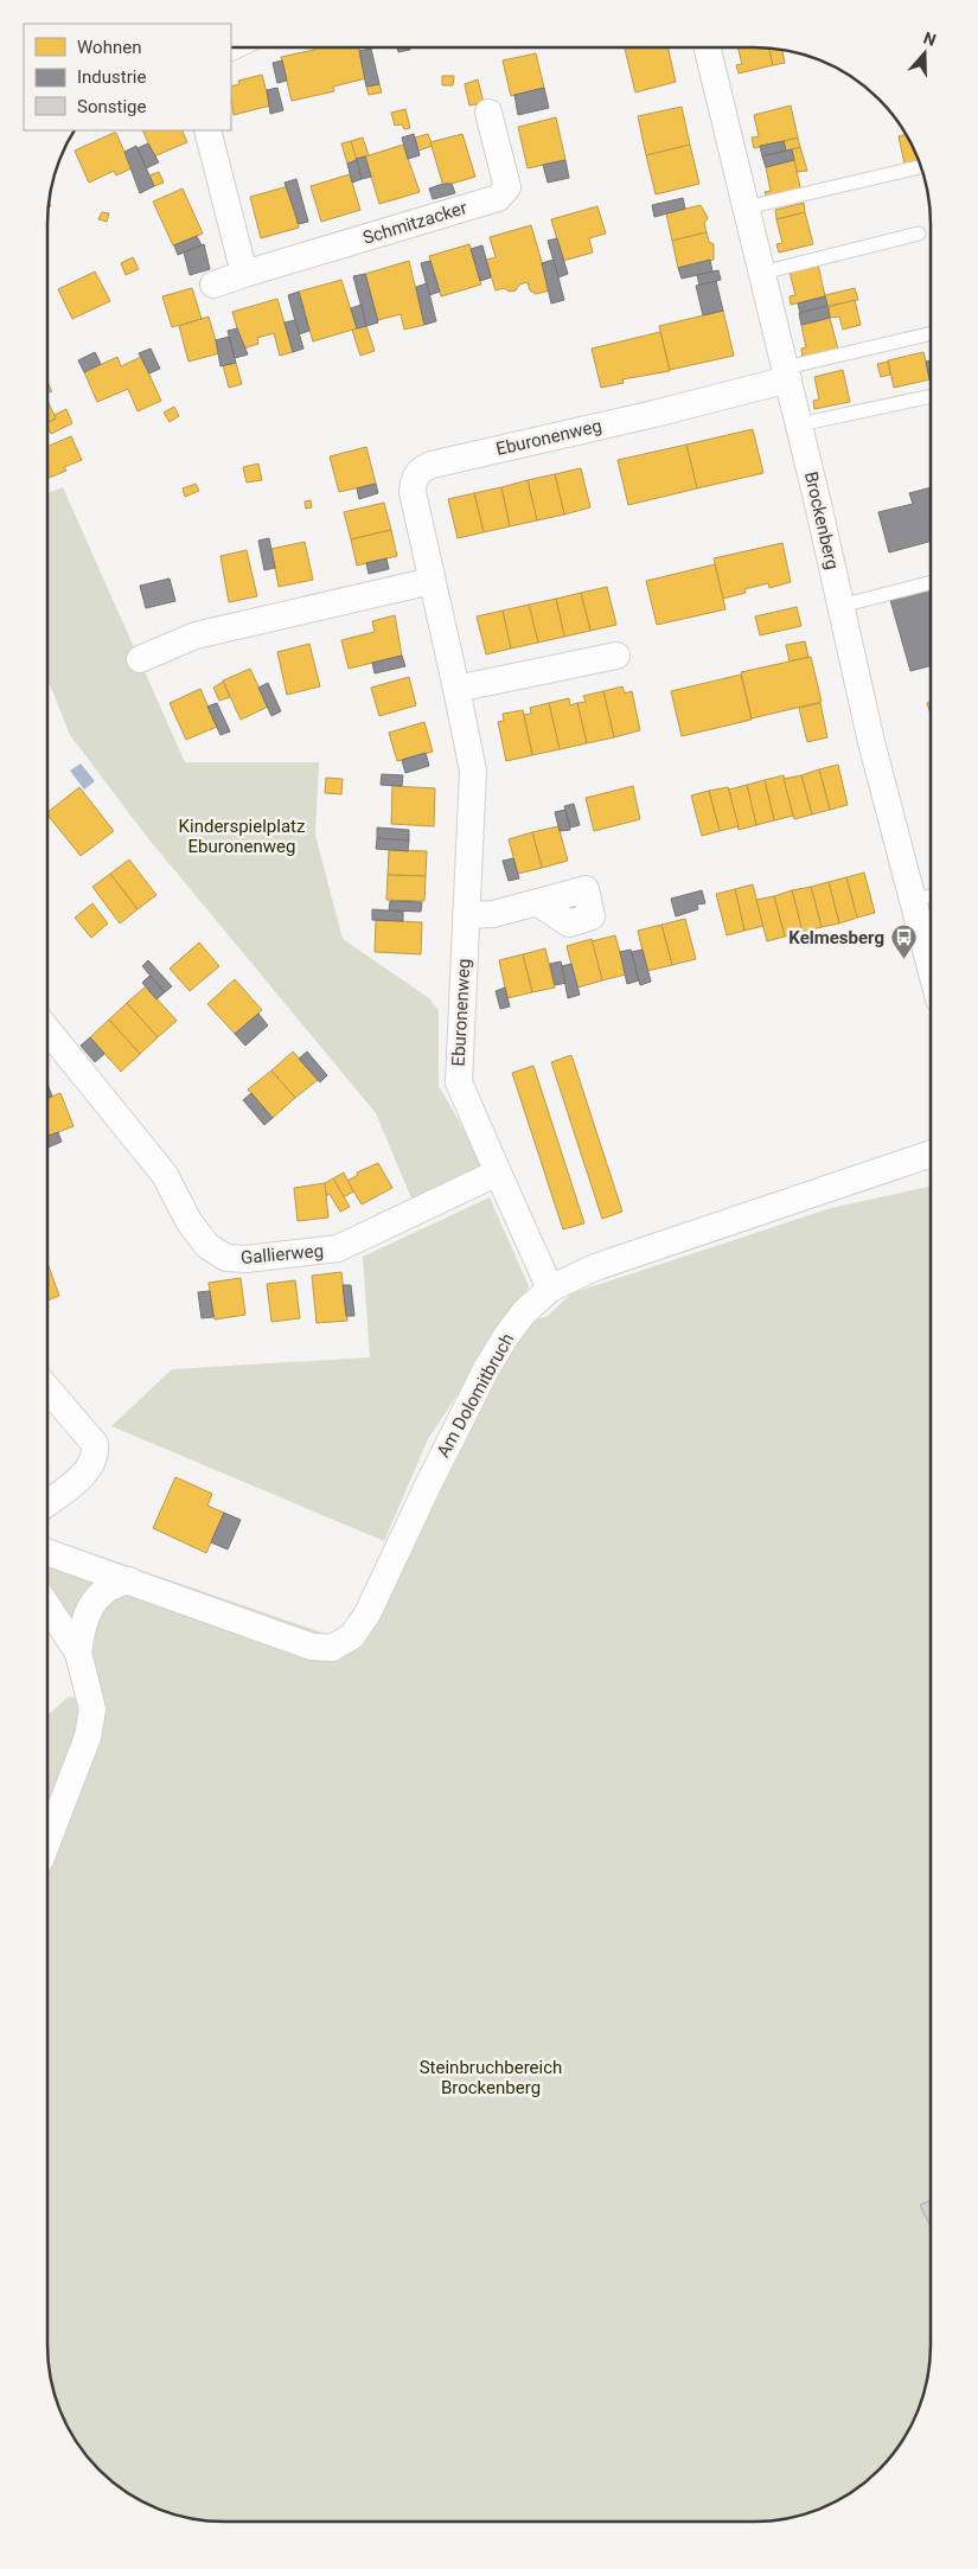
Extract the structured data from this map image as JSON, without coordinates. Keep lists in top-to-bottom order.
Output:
{
  "streets": {
    "street": [
      "Schmitzacker",
      "Eburonenweg",
      "Brockenberg",
      "Gallierweg",
      "Am Dolomitbruch"
    ]
  },
  "crossings": [
    ["Eburonenweg", "Brockenberg"],
    ["Eburonenweg", "Gallierweg"]
  ],
  "parks": ["Kinderspielplatz Eburonenweg", "Steinbruchbereich Brockenberg"],
  "places": {
    "bus stop": ["Kelmesberg"]
  },
  "legend": ["Wohnen", "Industrie", "Sonstige"],
  "north": "top"
}
